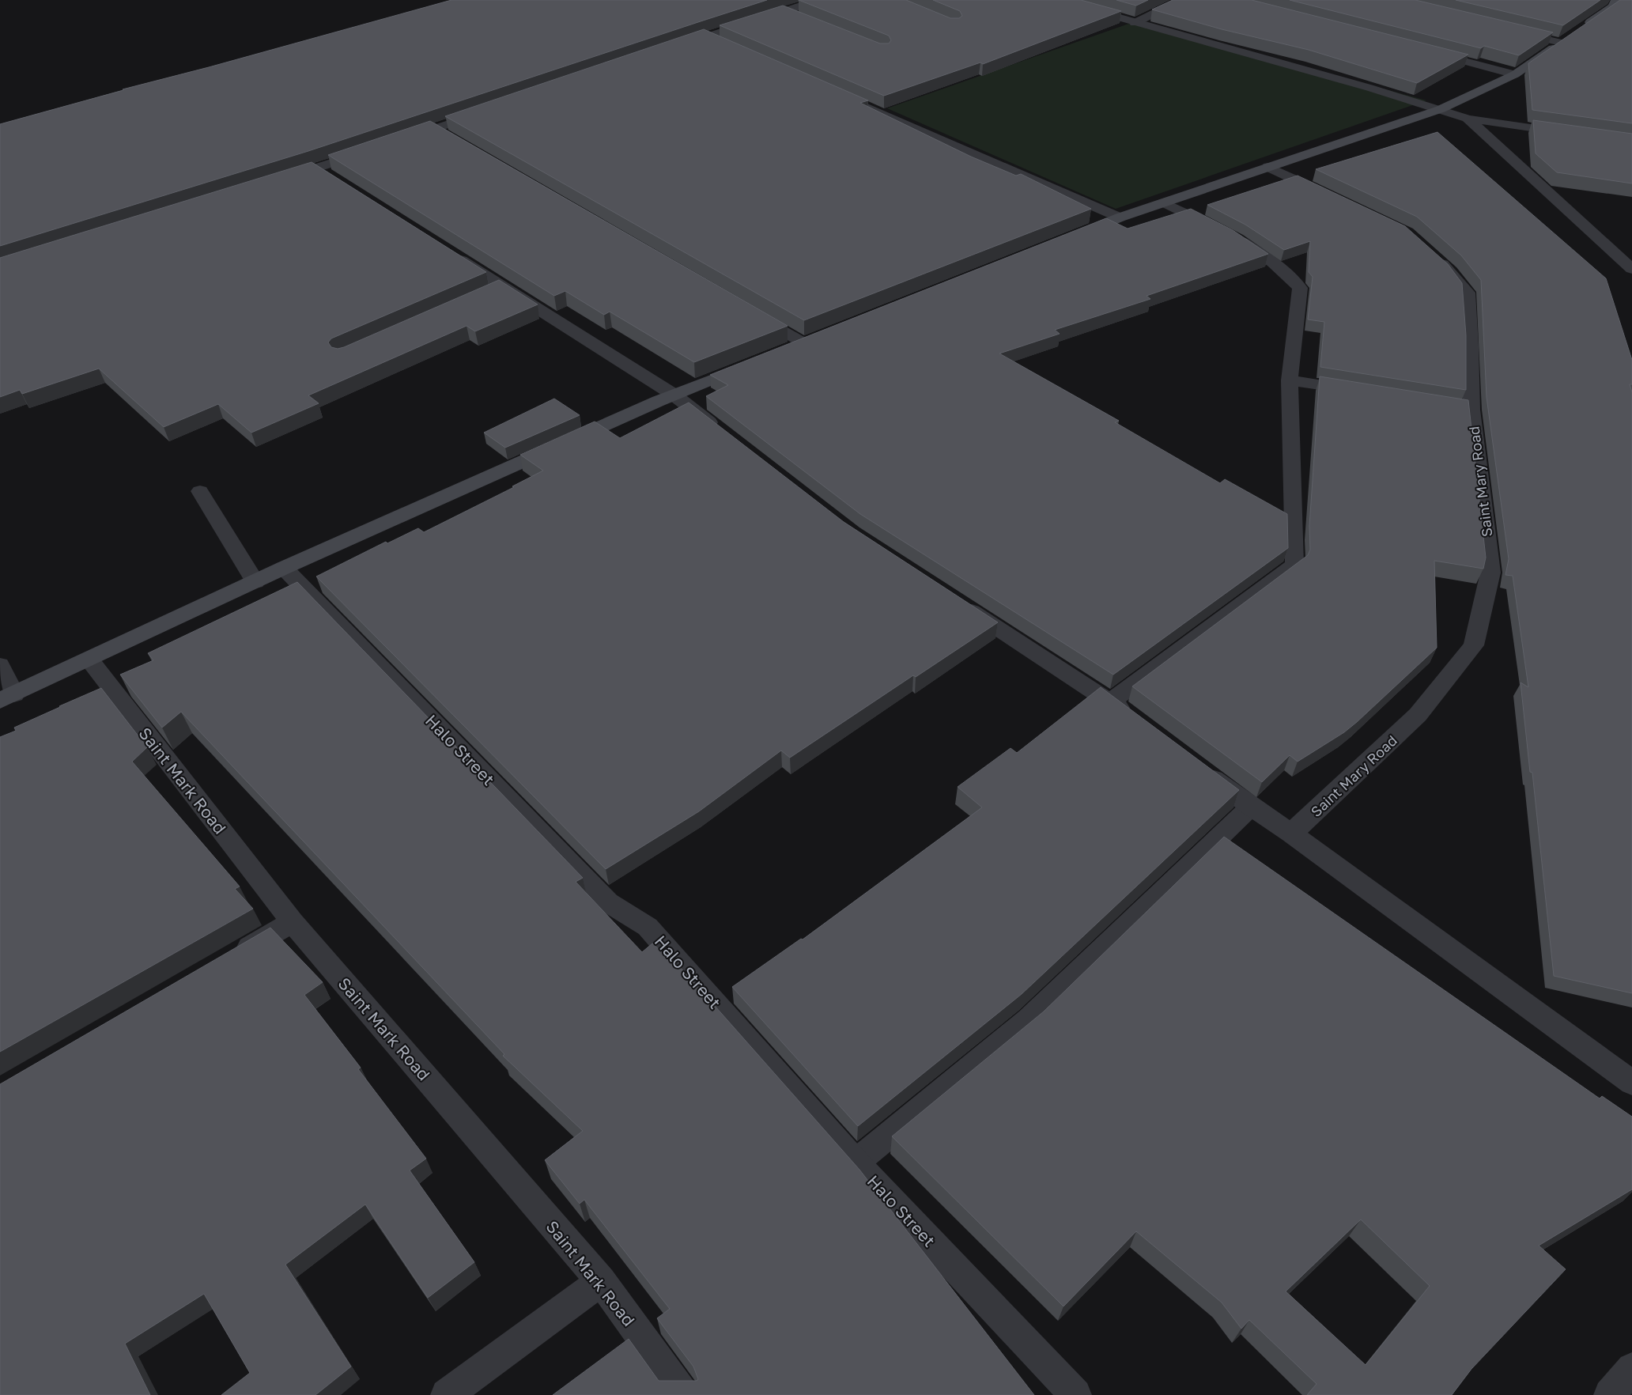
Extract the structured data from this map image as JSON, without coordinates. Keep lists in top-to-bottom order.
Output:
{
  "streets": {
    "street": ["Saint Mary Road", "Halo Street", "Saint Mark Road"]
  }
}
